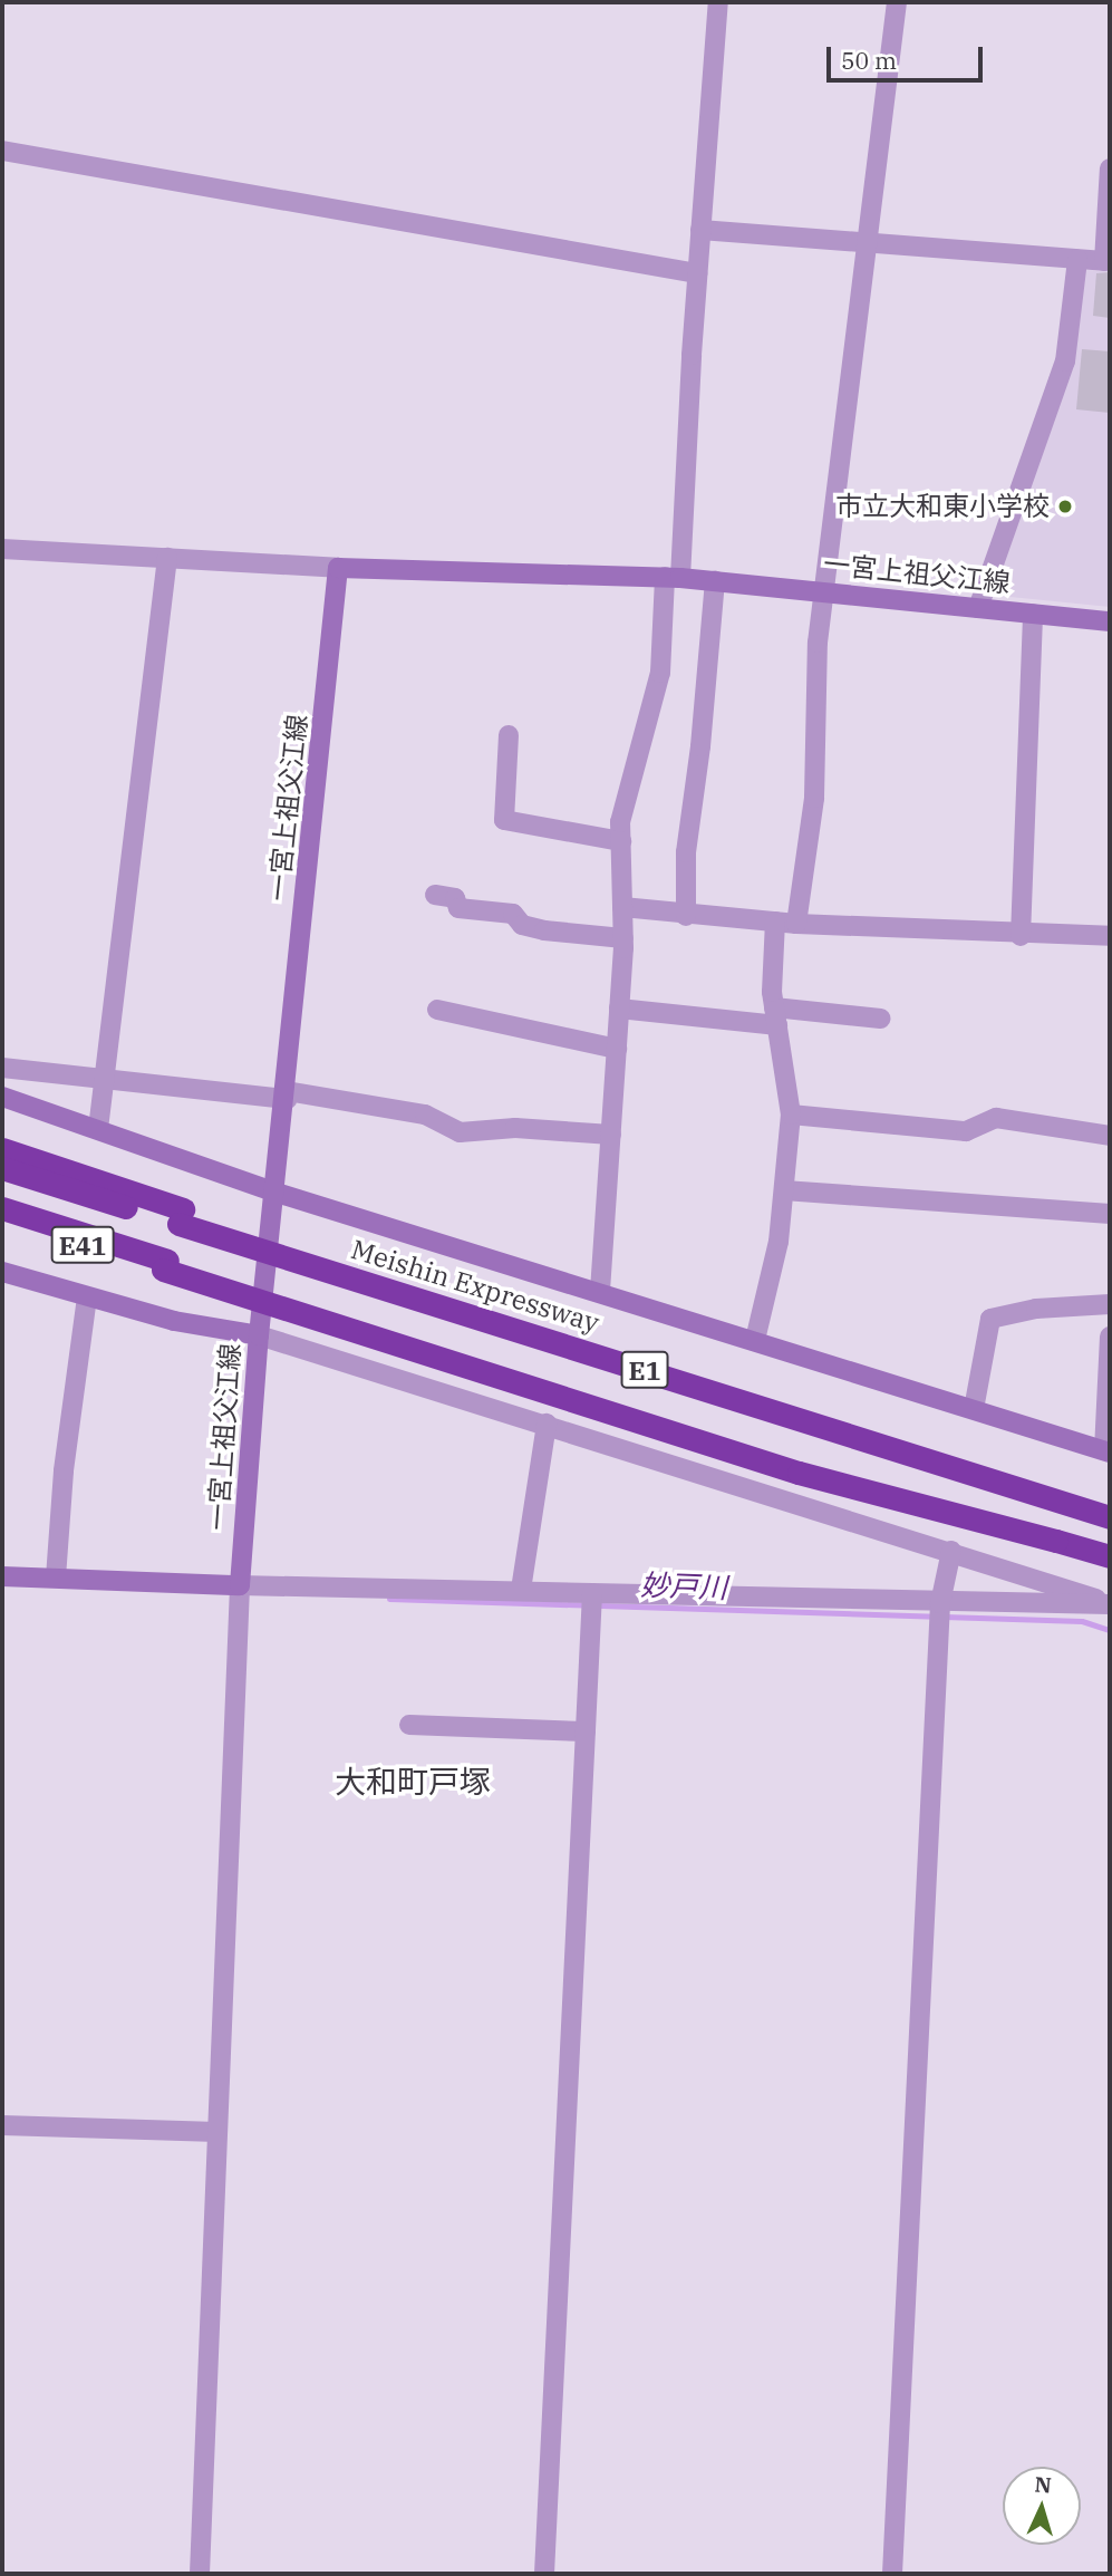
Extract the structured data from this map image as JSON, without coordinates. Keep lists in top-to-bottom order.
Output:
{
  "streets": {
    "highway": ["E41", "Meishin Expressway", "E1"],
    "main road": ["一宮上祖父江線"]
  },
  "crossings": [
    ["E41", "E1"]
  ],
  "districts": ["大和町戸塚"],
  "water": ["妙戸川"],
  "places": ["市立大和東小学校"],
  "scale_bar": "50 m",
  "north": "top"
}
